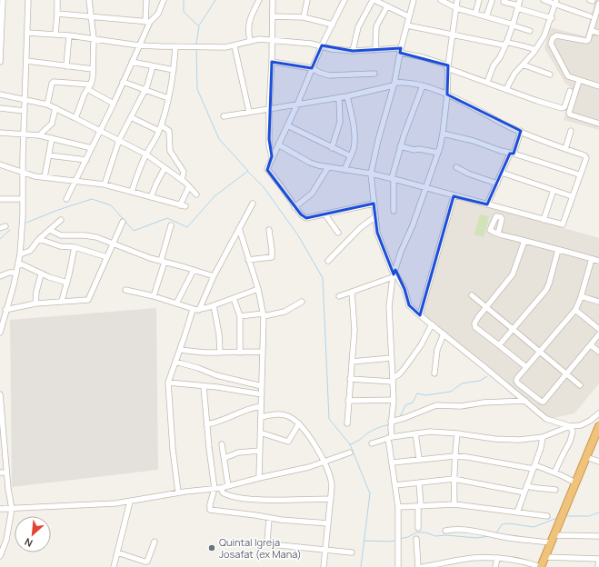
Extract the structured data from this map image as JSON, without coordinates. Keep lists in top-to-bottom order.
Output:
{
  "places": ["Quintal Igreja Josafat (ex Maná)"],
  "north": "bottom left"
}
